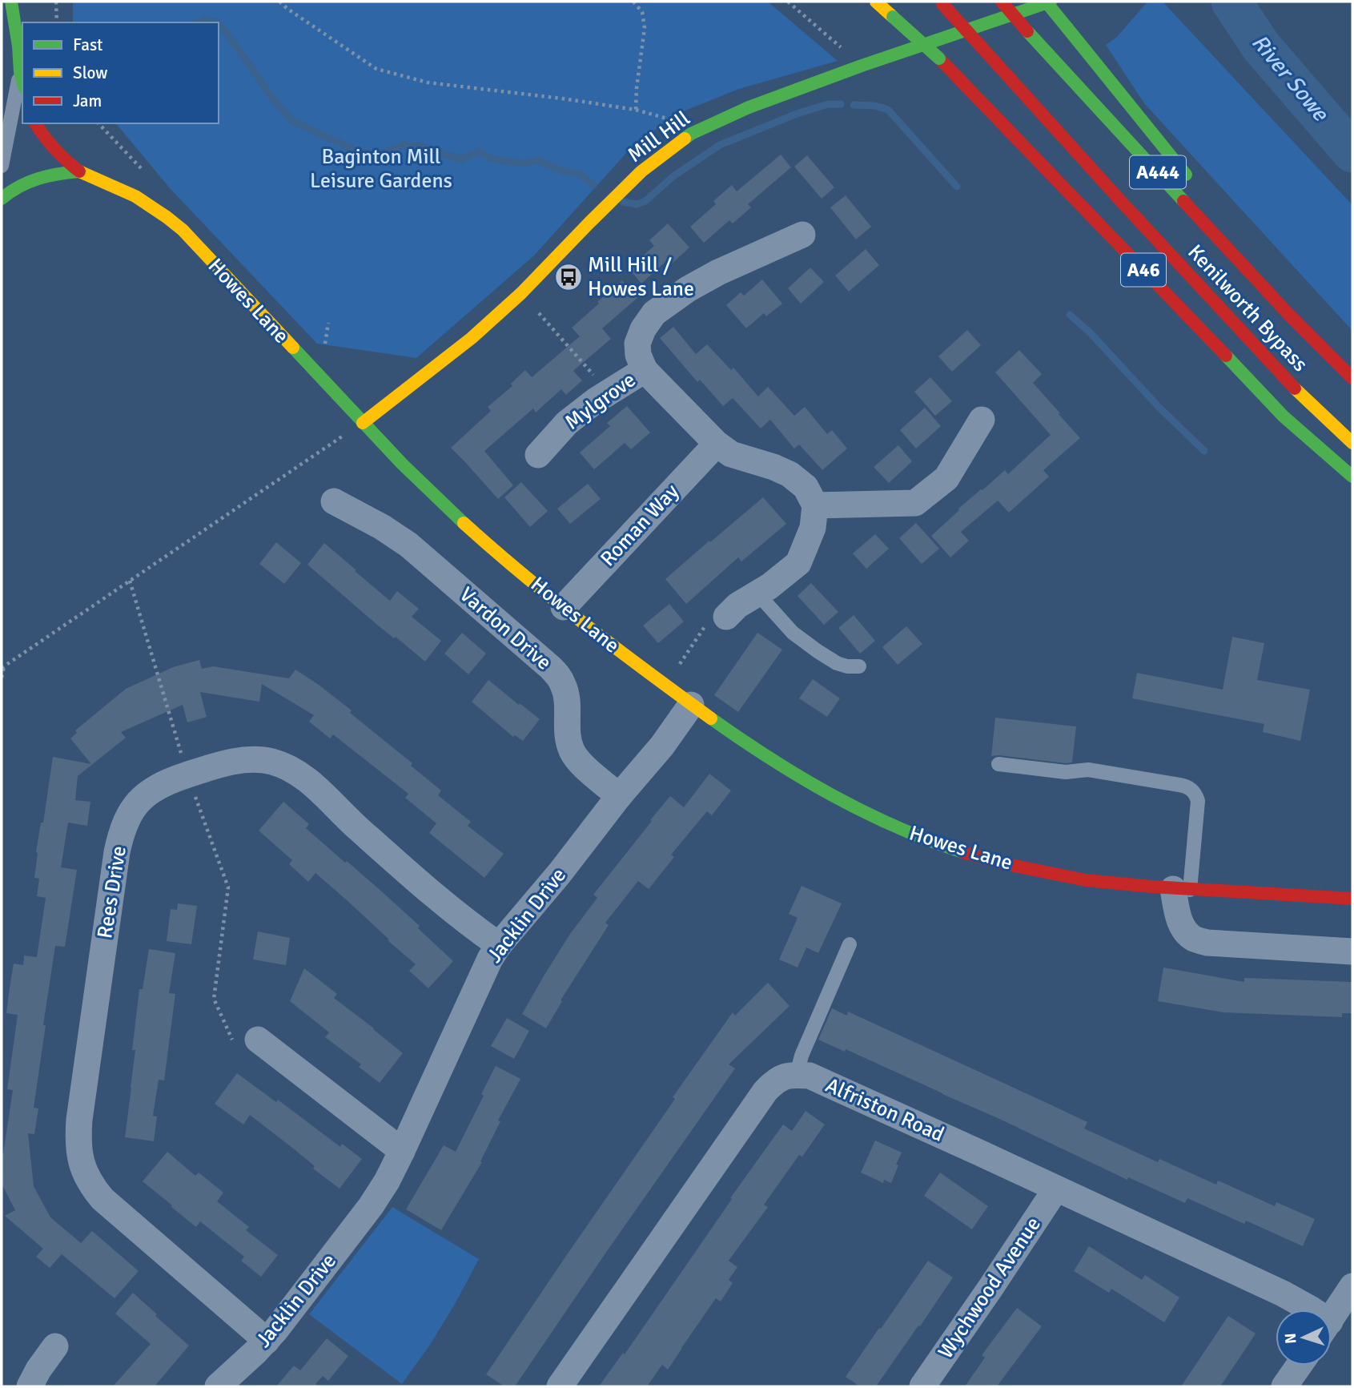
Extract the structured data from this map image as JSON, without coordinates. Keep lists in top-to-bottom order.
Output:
{
  "streets": {
    "main road": [
      "Mill Hill",
      "A444",
      "A46",
      "Howes Lane",
      "Kenilworth Bypass"
    ],
    "street": [
      "Mylgrove",
      "Roman Way",
      "Vardon Drive",
      "Rees Drive",
      "Jacklin Drive",
      "Alfriston Road",
      "Wychwood Avenue"
    ]
  },
  "crossings": [
    ["Mill Hill", "Howes Lane"],
    ["A444", "A46"],
    ["A444", "Kenilworth Bypass"],
    ["A46", "Kenilworth Bypass"],
    ["Howes Lane", "Roman Way"],
    ["Howes Lane", "Jacklin Drive"],
    ["Vardon Drive", "Jacklin Drive"],
    ["Rees Drive", "Jacklin Drive"],
    ["Alfriston Road", "Wychwood Avenue"]
  ],
  "water": ["River Sowe"],
  "parks": ["Baginton Mill Leisure Gardens"],
  "places": {
    "bus stop": ["Mill Hill / Howes Lane"]
  },
  "legend": ["Fast", "Slow", "Jam"],
  "north": "left"
}
